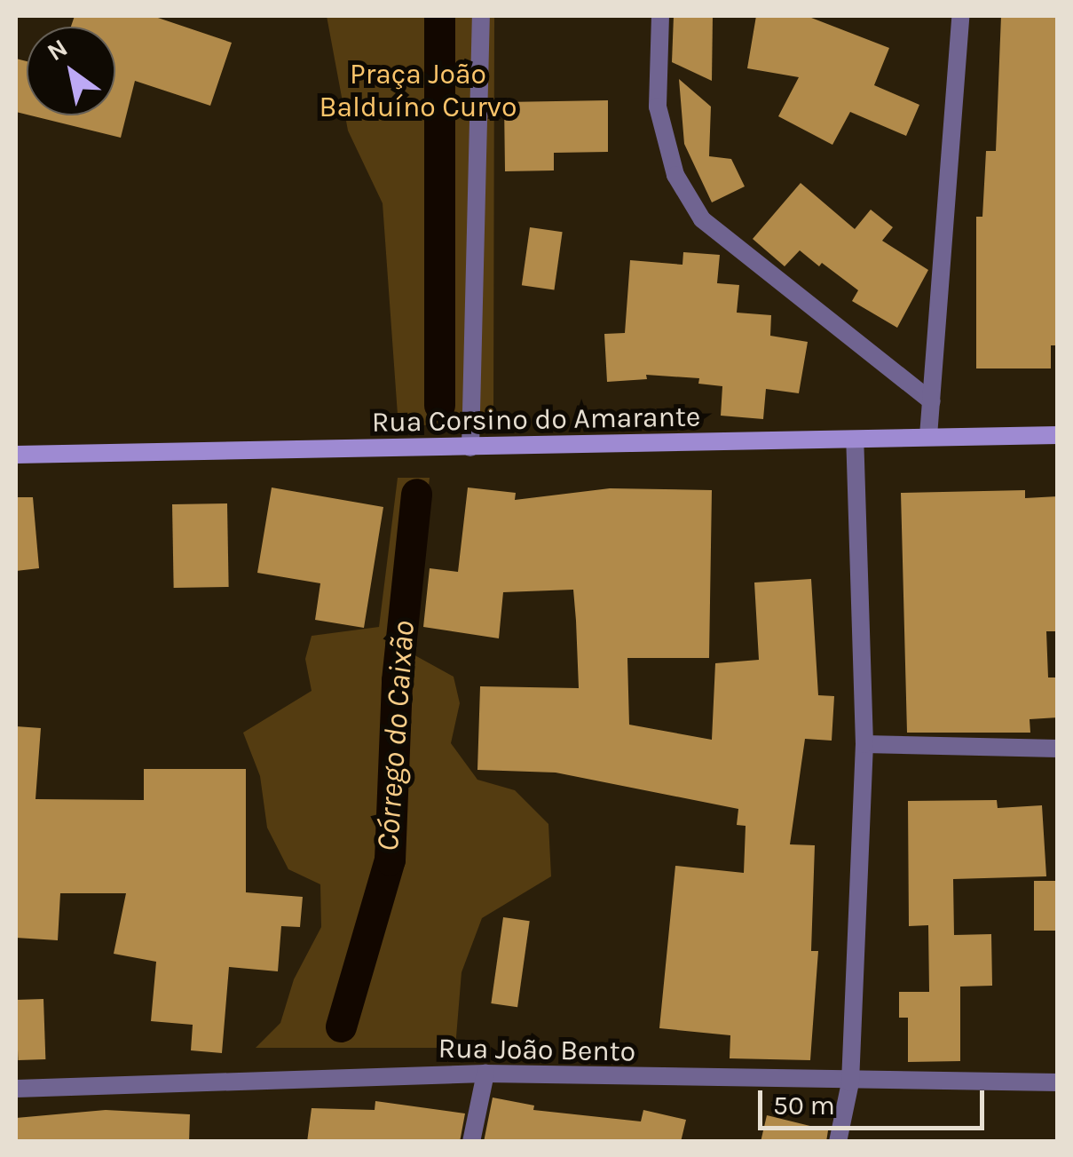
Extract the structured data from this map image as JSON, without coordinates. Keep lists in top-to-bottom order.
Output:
{
  "streets": {
    "street": ["Rua Corsino do Amarante", "Rua João Bento"]
  },
  "water": ["Córrego do Caixão"],
  "parks": ["Praça João Balduíno Curvo"],
  "scale_bar": "50 m",
  "north": "top left"
}
